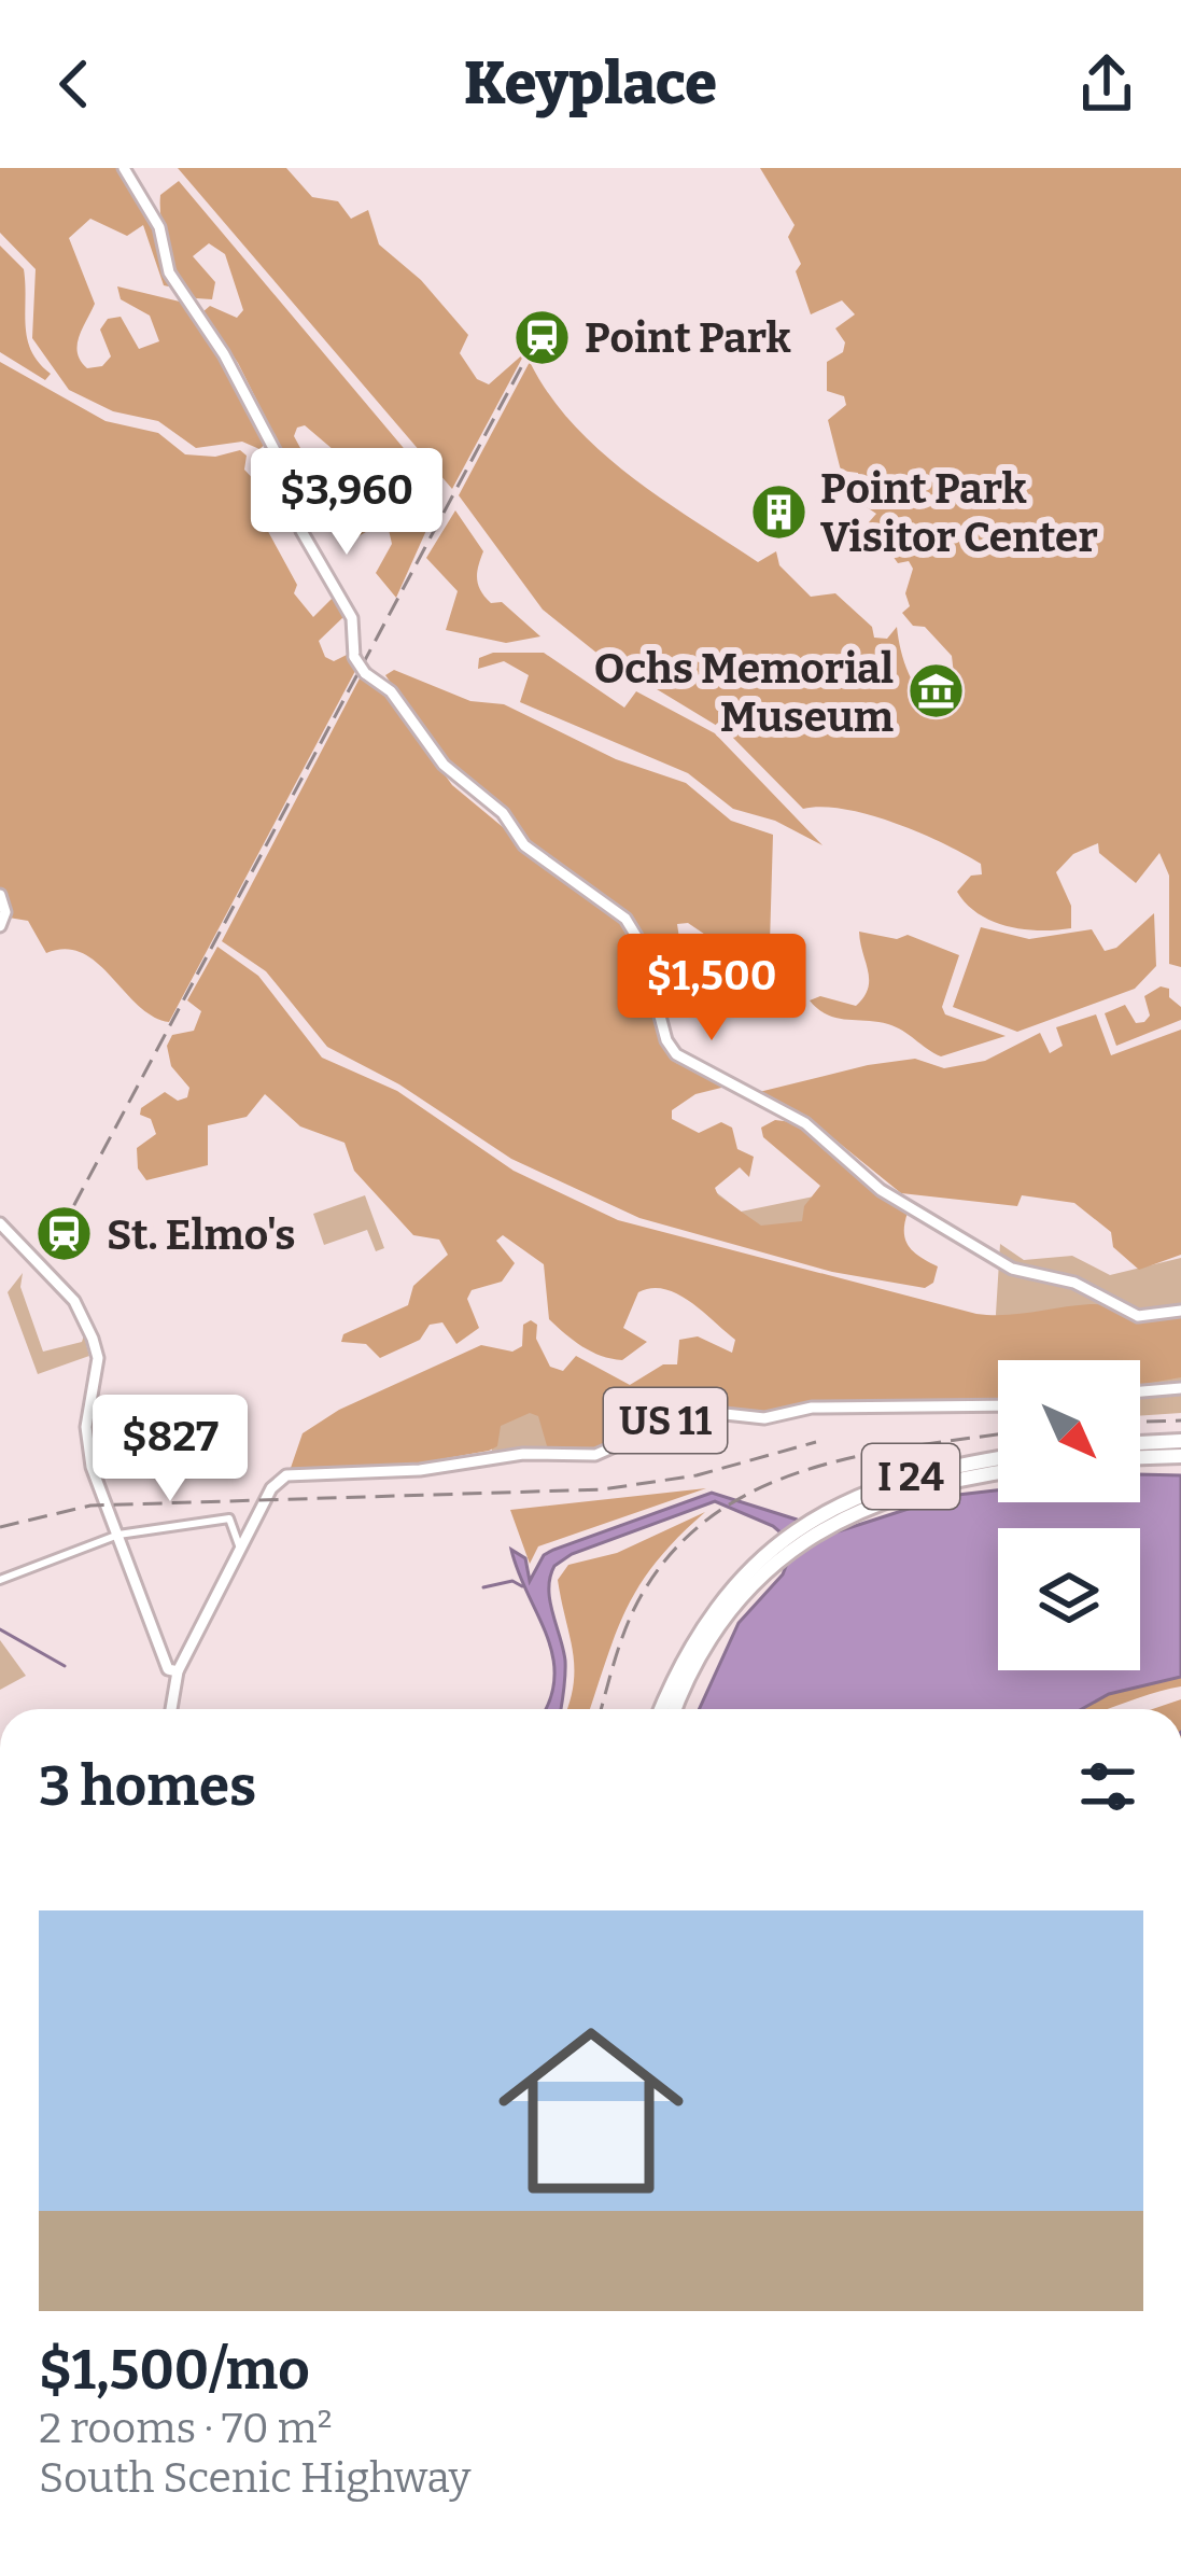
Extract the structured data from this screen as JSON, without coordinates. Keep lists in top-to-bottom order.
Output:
{
  "streets": {
    "highway": ["I 24"],
    "main road": ["US 11"]
  },
  "places": {
    "station": ["Point Park", "St. Elmo's"],
    "building": ["Point Park Visitor Center"],
    "museum": ["Ochs Memorial Museum"]
  },
  "north": "bottom right",
  "page": {
    "header": "Keyplace",
    "price": ["$3,960", "$1,500", "$827"],
    "heading": "3 homes",
    "list": [
      {
        "name": "$1,500/mo",
        "note": "2 rooms · 70 m² · South Scenic Highway"
      }
    ]
  }
}
